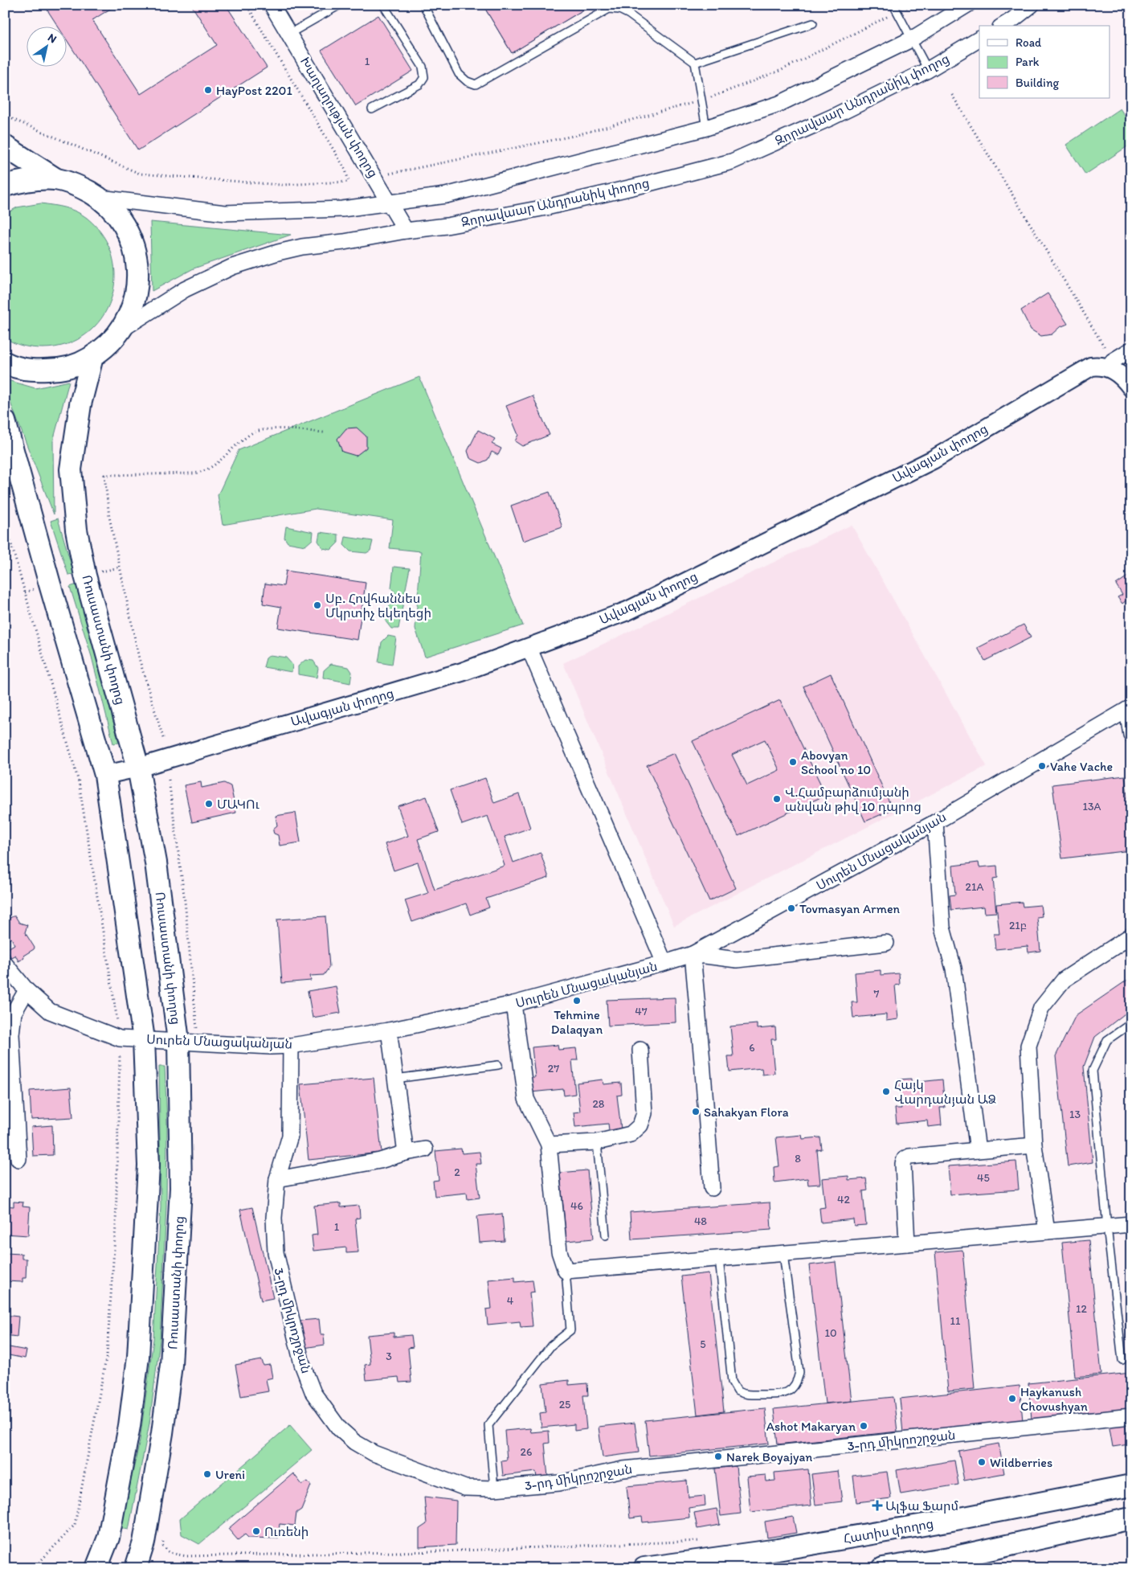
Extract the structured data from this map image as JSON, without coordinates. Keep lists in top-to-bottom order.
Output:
{
  "streets": {
    "main road": ["Ռուսաստանի փողոց", "Հատիս փողոց"],
    "street": [
      "Զորավաար Անդրանիկ փողոց",
      "Խաղաղության փողոց",
      "Ավագյան փողոց",
      "Սուրեն Մնացականյան",
      "3-րդ միկրոշրջան"
    ]
  },
  "crossings": [
    ["Զորավաար Անդրանիկ փողոց", "Խաղաղության փողոց"],
    ["Ավագյան փողոց", "Ռուսաստանի փողոց"],
    ["Ռուսաստանի փողոց", "Սուրեն Մնացականյան"],
    ["Սուրեն Մնացականյան", "3-րդ միկրոշրջան"]
  ],
  "places": {
    "other": [
      "HayPost 2201",
      "Սբ. Հովհաննես Մկրտիչ եկեղեցի",
      "Abovyan School no 10",
      "Vahe Vache",
      "Վ.Համբարձումյանի անվան թիվ 10 դպրոց",
      "ՄԱԿՈւ",
      "Tovmasyan Armen",
      "Tehmine Dalaqyan",
      "Հայկ Վարդանյան ԱՁ",
      "Sahakyan Flora",
      "Haykanush Chovushyan",
      "Ashot Makaryan",
      "Narek Boyajyan",
      "Wildberries",
      "Ureni",
      "Ուռենի"
    ],
    "health": ["Ալֆա Ֆարմ"]
  },
  "house_numbers": [
    "1",
    "13A",
    "21A",
    "21բ",
    "7",
    "47",
    "6",
    "27",
    "28",
    "13",
    "8",
    "2",
    "45",
    "42",
    "46",
    "48",
    "1",
    "4",
    "12",
    "11",
    "10",
    "5",
    "3",
    "25",
    "26"
  ],
  "legend": ["Road", "Park", "Building"],
  "north": "top right"
}
